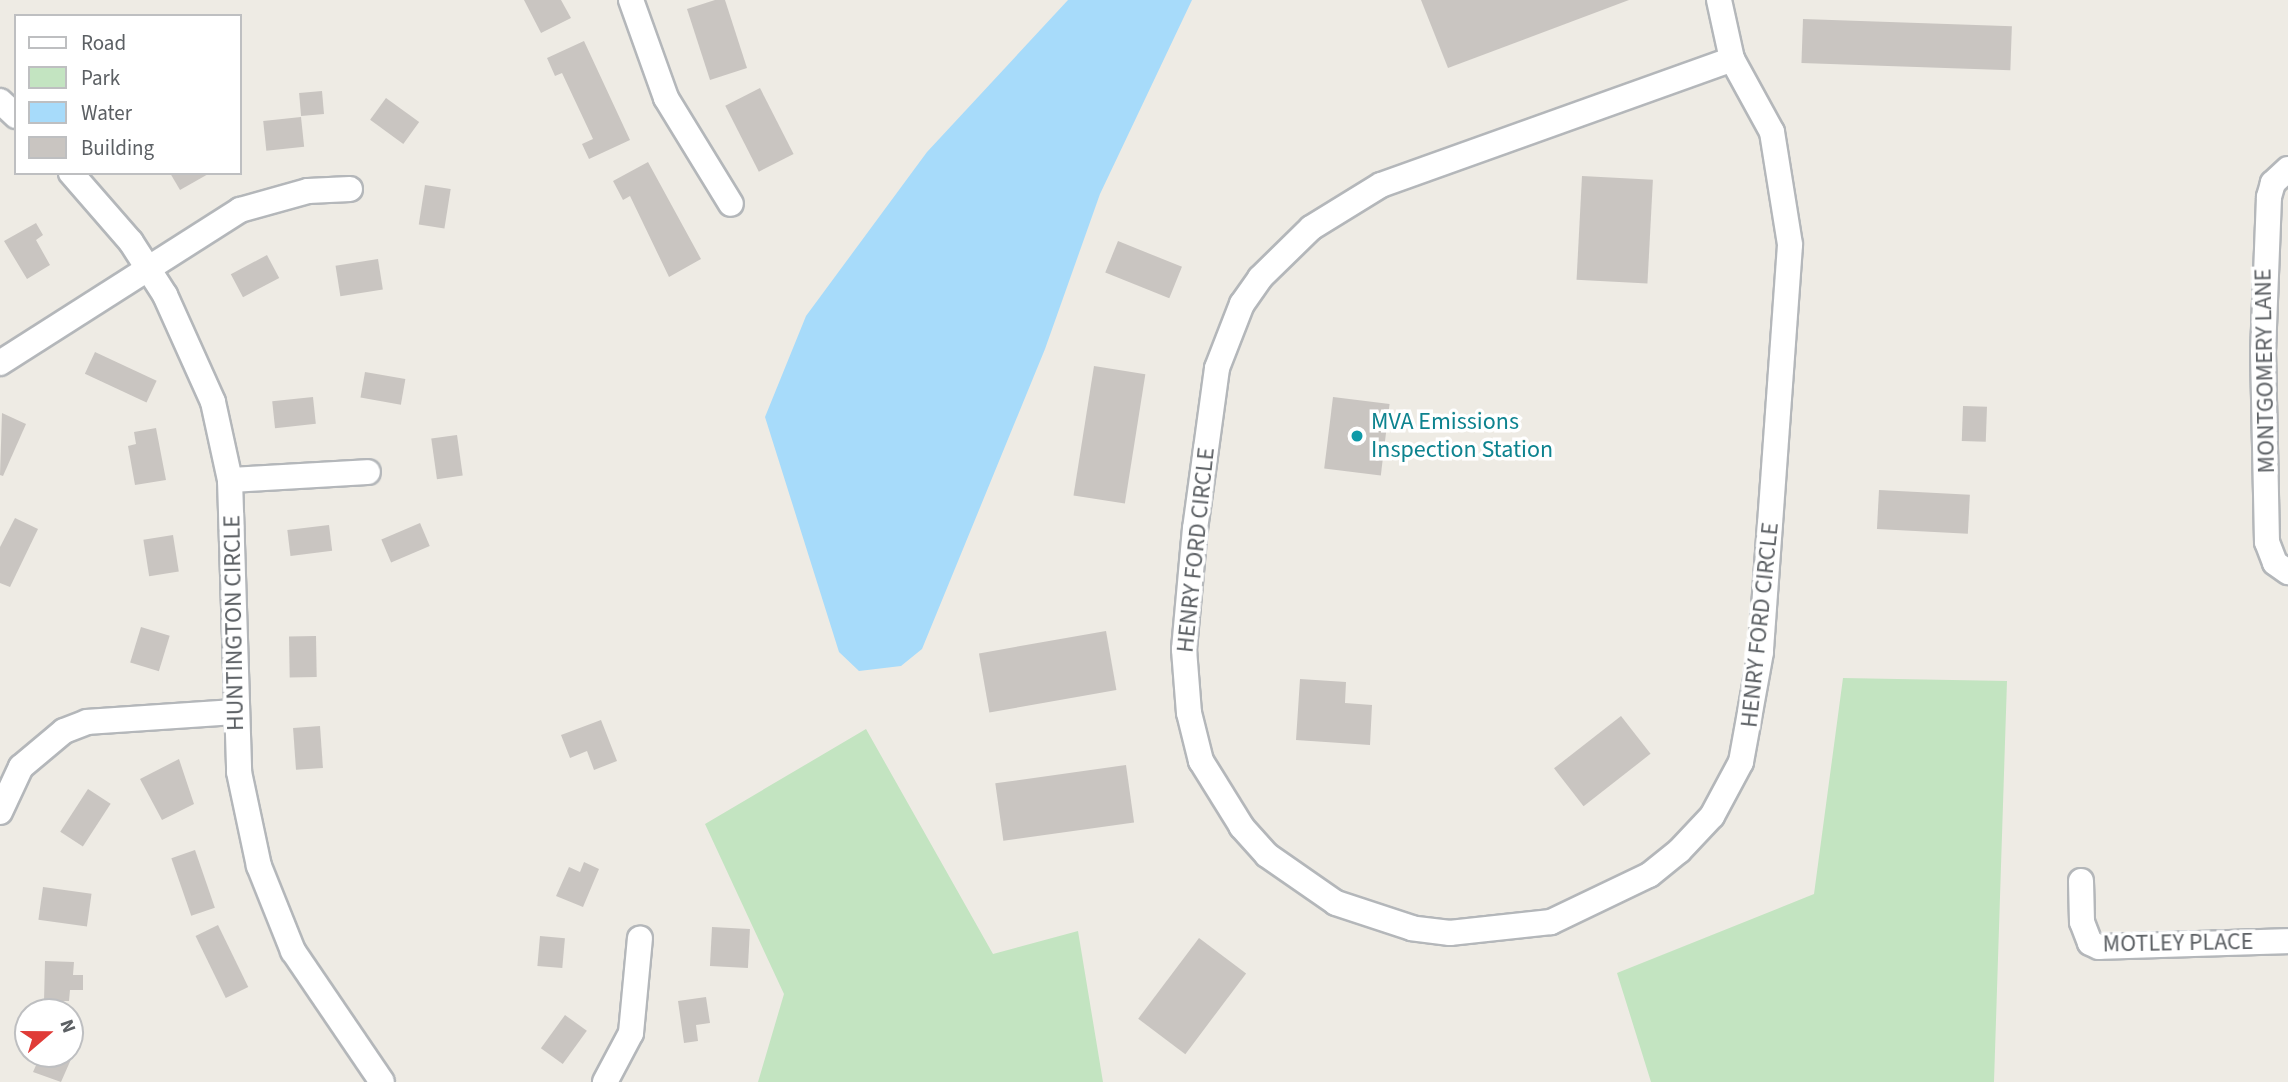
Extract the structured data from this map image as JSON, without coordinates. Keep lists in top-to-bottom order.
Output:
{
  "streets": {
    "street": [
      "MONTGOMERY LANE",
      "HENRY FORD CIRCLE",
      "HUNTINGTON CIRCLE",
      "MOTLEY PLACE"
    ]
  },
  "places": ["MVA Emissions Inspection Station"],
  "legend": [
    "Road",
    "Park",
    "Water",
    "Building"
  ],
  "north": "right"
}
